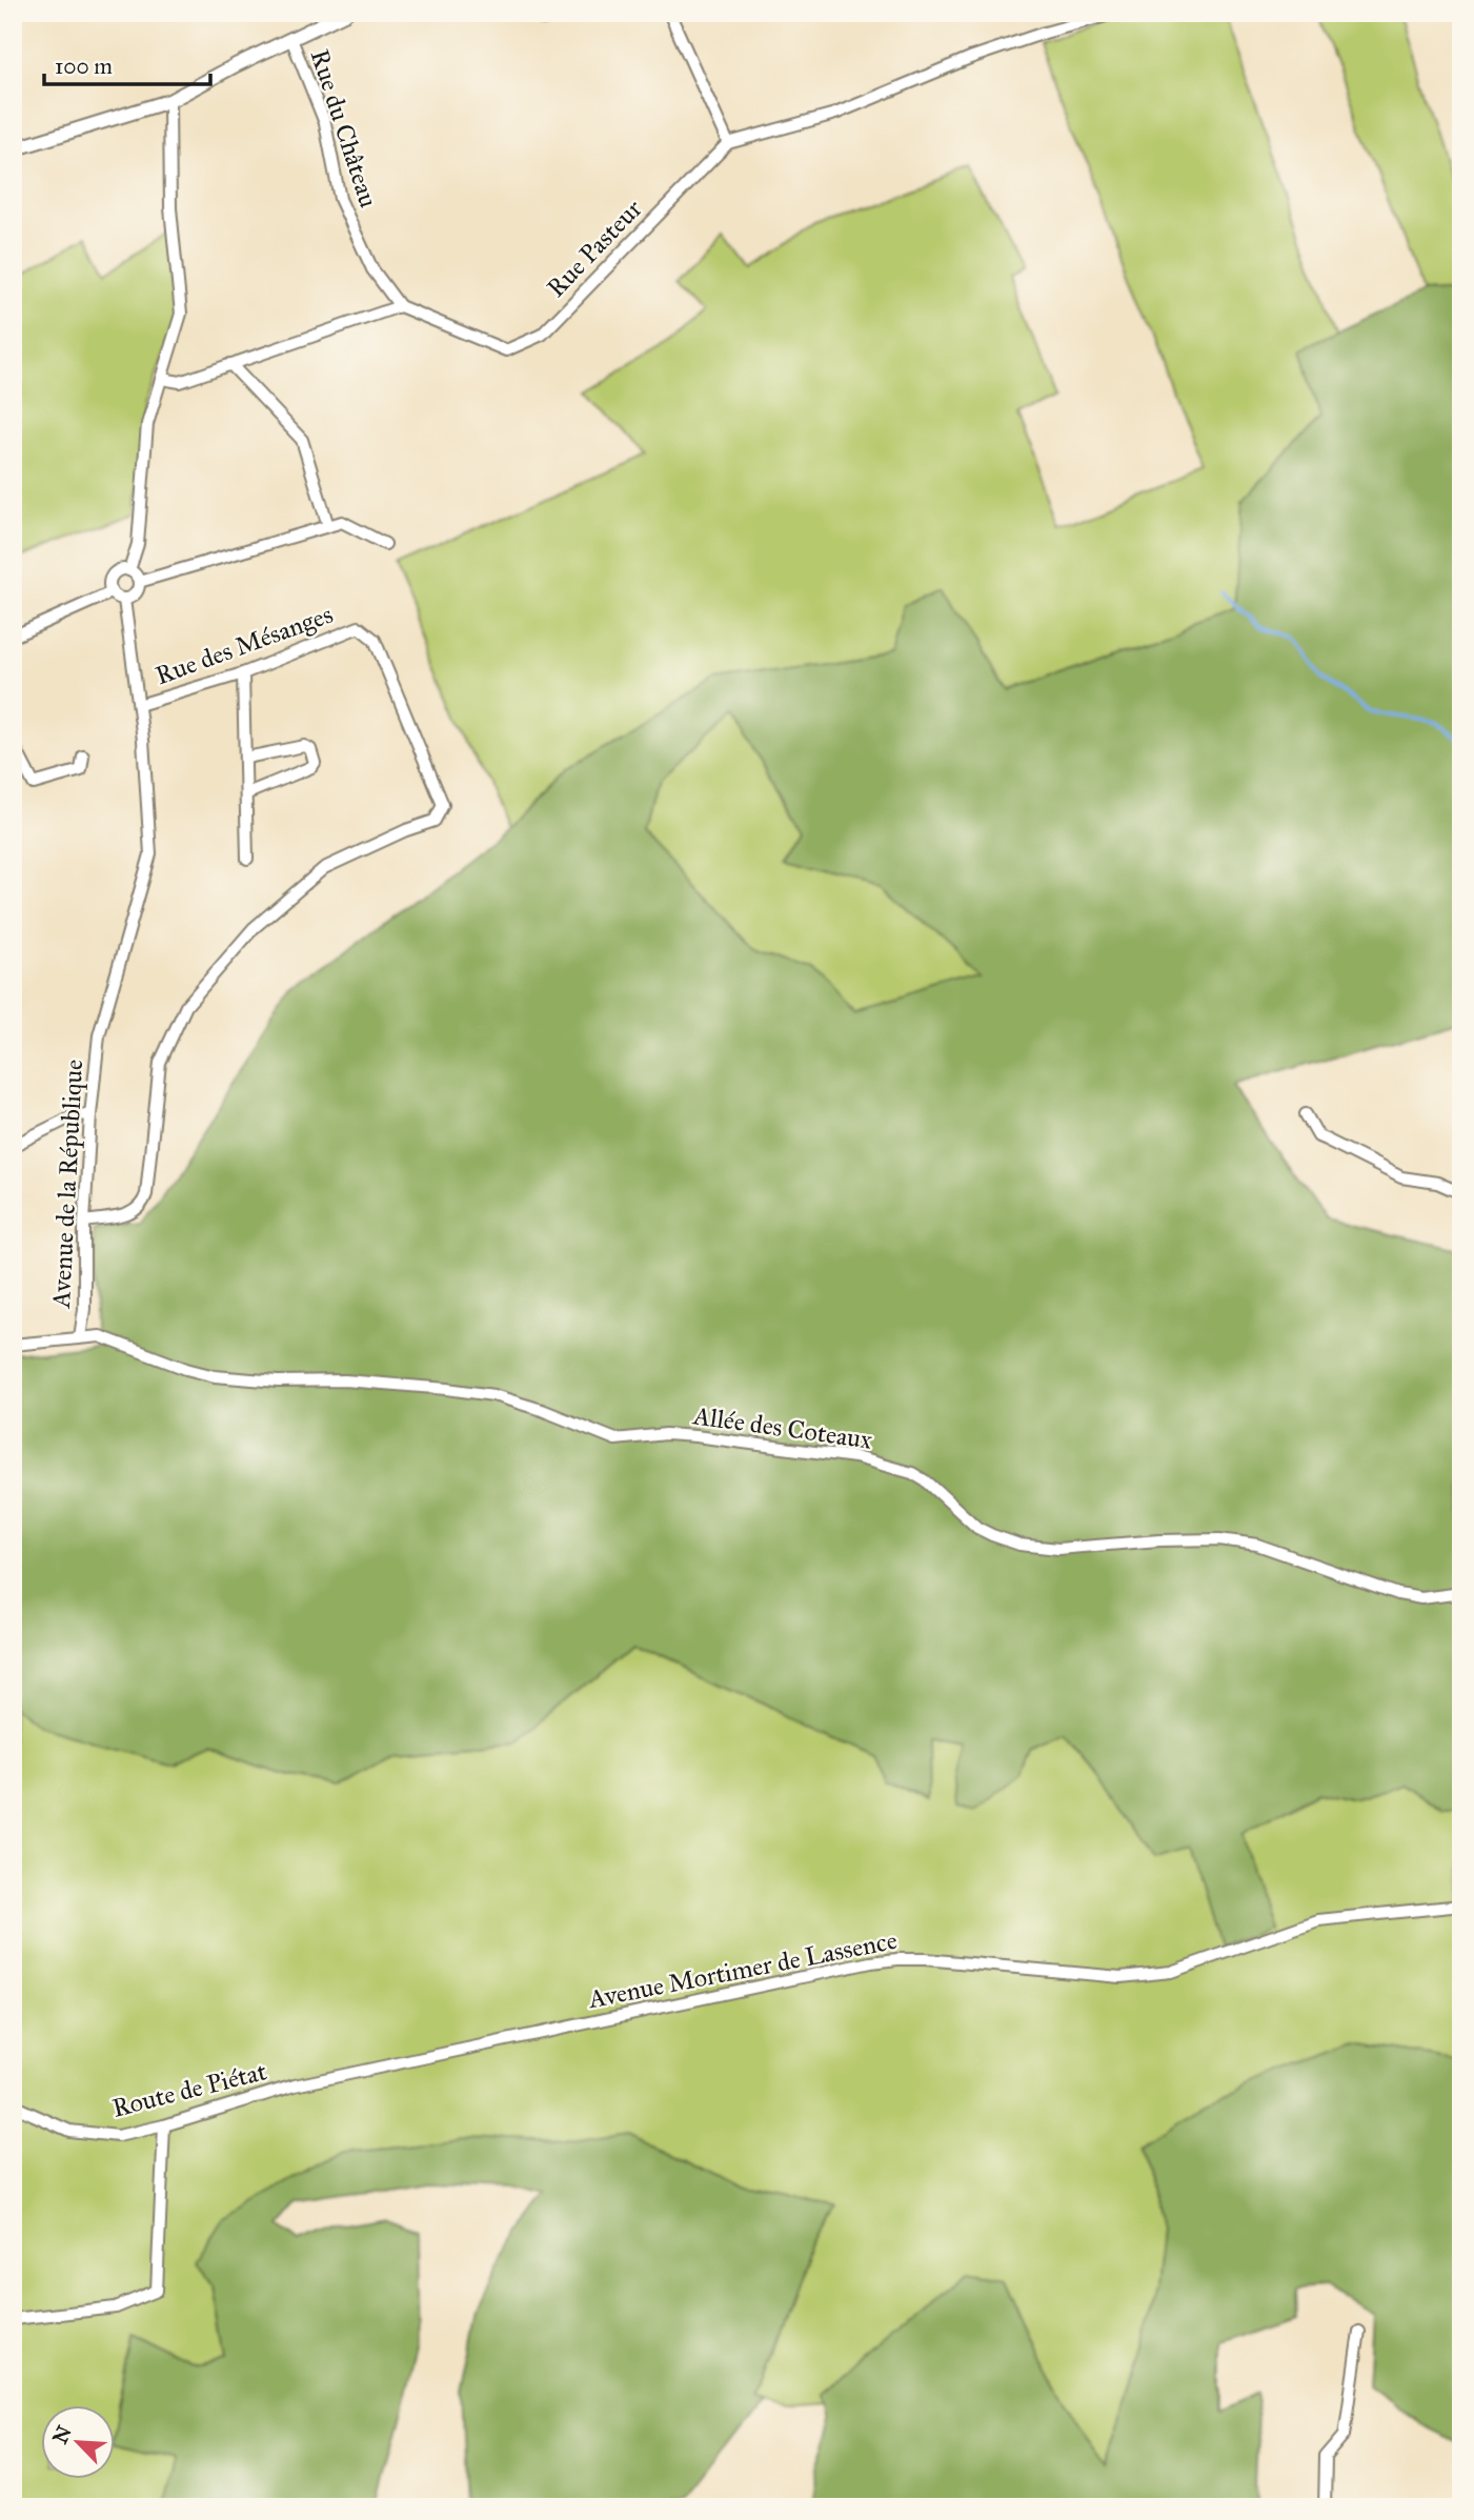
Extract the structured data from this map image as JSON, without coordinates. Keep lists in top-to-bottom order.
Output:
{
  "streets": {
    "street": [
      "Rue du Château",
      "Rue Pasteur",
      "Rue des Mésanges",
      "Avenue de la République",
      "Allée des Coteaux",
      "Avenue Mortimer de Lassence",
      "Route de Piétat"
    ]
  },
  "crossings": [
    ["Rue du Château", "Rue Pasteur"],
    ["Rue des Mésanges", "Avenue de la République"],
    ["Avenue de la République", "Allée des Coteaux"],
    ["Avenue Mortimer de Lassence", "Route de Piétat"]
  ],
  "scale_bar": "100 m",
  "north": "top left"
}
